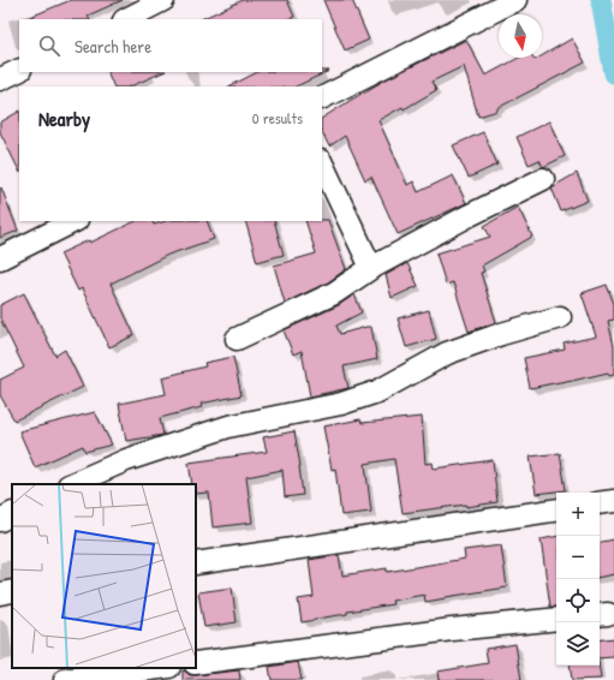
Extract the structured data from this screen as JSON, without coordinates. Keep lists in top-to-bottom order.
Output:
{
  "north": "bottom",
  "page": {
    "search": "Search here",
    "heading": ["Nearby", "0 results"],
    "map_buttons": ["+", "−"]
  }
}
